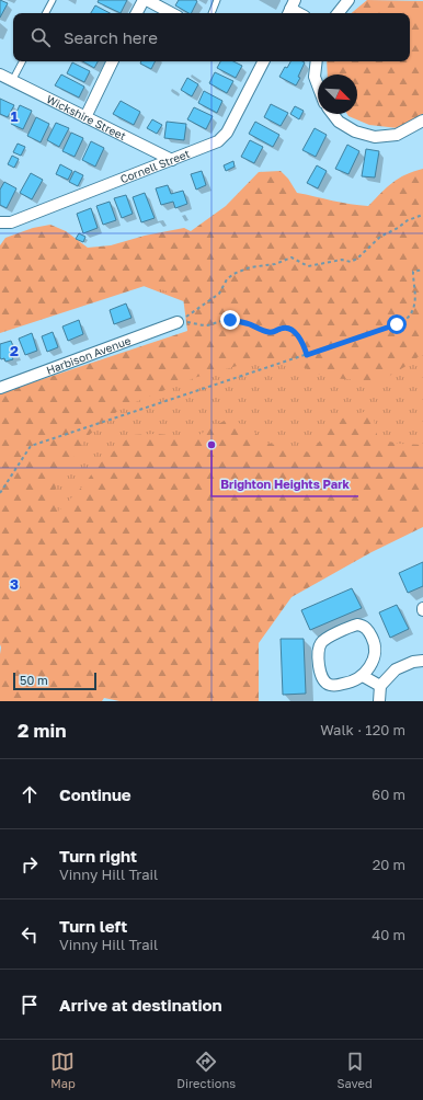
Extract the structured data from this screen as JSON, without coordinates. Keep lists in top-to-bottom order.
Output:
{
  "streets": {
    "street": ["Wickshire Street", "Cornell Street", "Harbison Avenue"]
  },
  "crossings": [
    ["Wickshire Street", "Cornell Street"]
  ],
  "places": ["Brighton Heights Park"],
  "scale_bar": "50 m",
  "north": "bottom right",
  "page": {
    "search": "Search here",
    "scale": "50 m",
    "heading": ["2 min", "Walk · 120 m"],
    "list": [
      ["Continue", "60 m"],
      ["Turn right", "Vinny Hill Trail", "20 m"],
      ["Turn left", "Vinny Hill Trail", "40 m"],
      "Arrive at destination"
    ],
    "nav": ["Map", "Directions", "Saved"]
  },
  "grid": {
    "rows": ["1", "2", "3"]
  }
}
